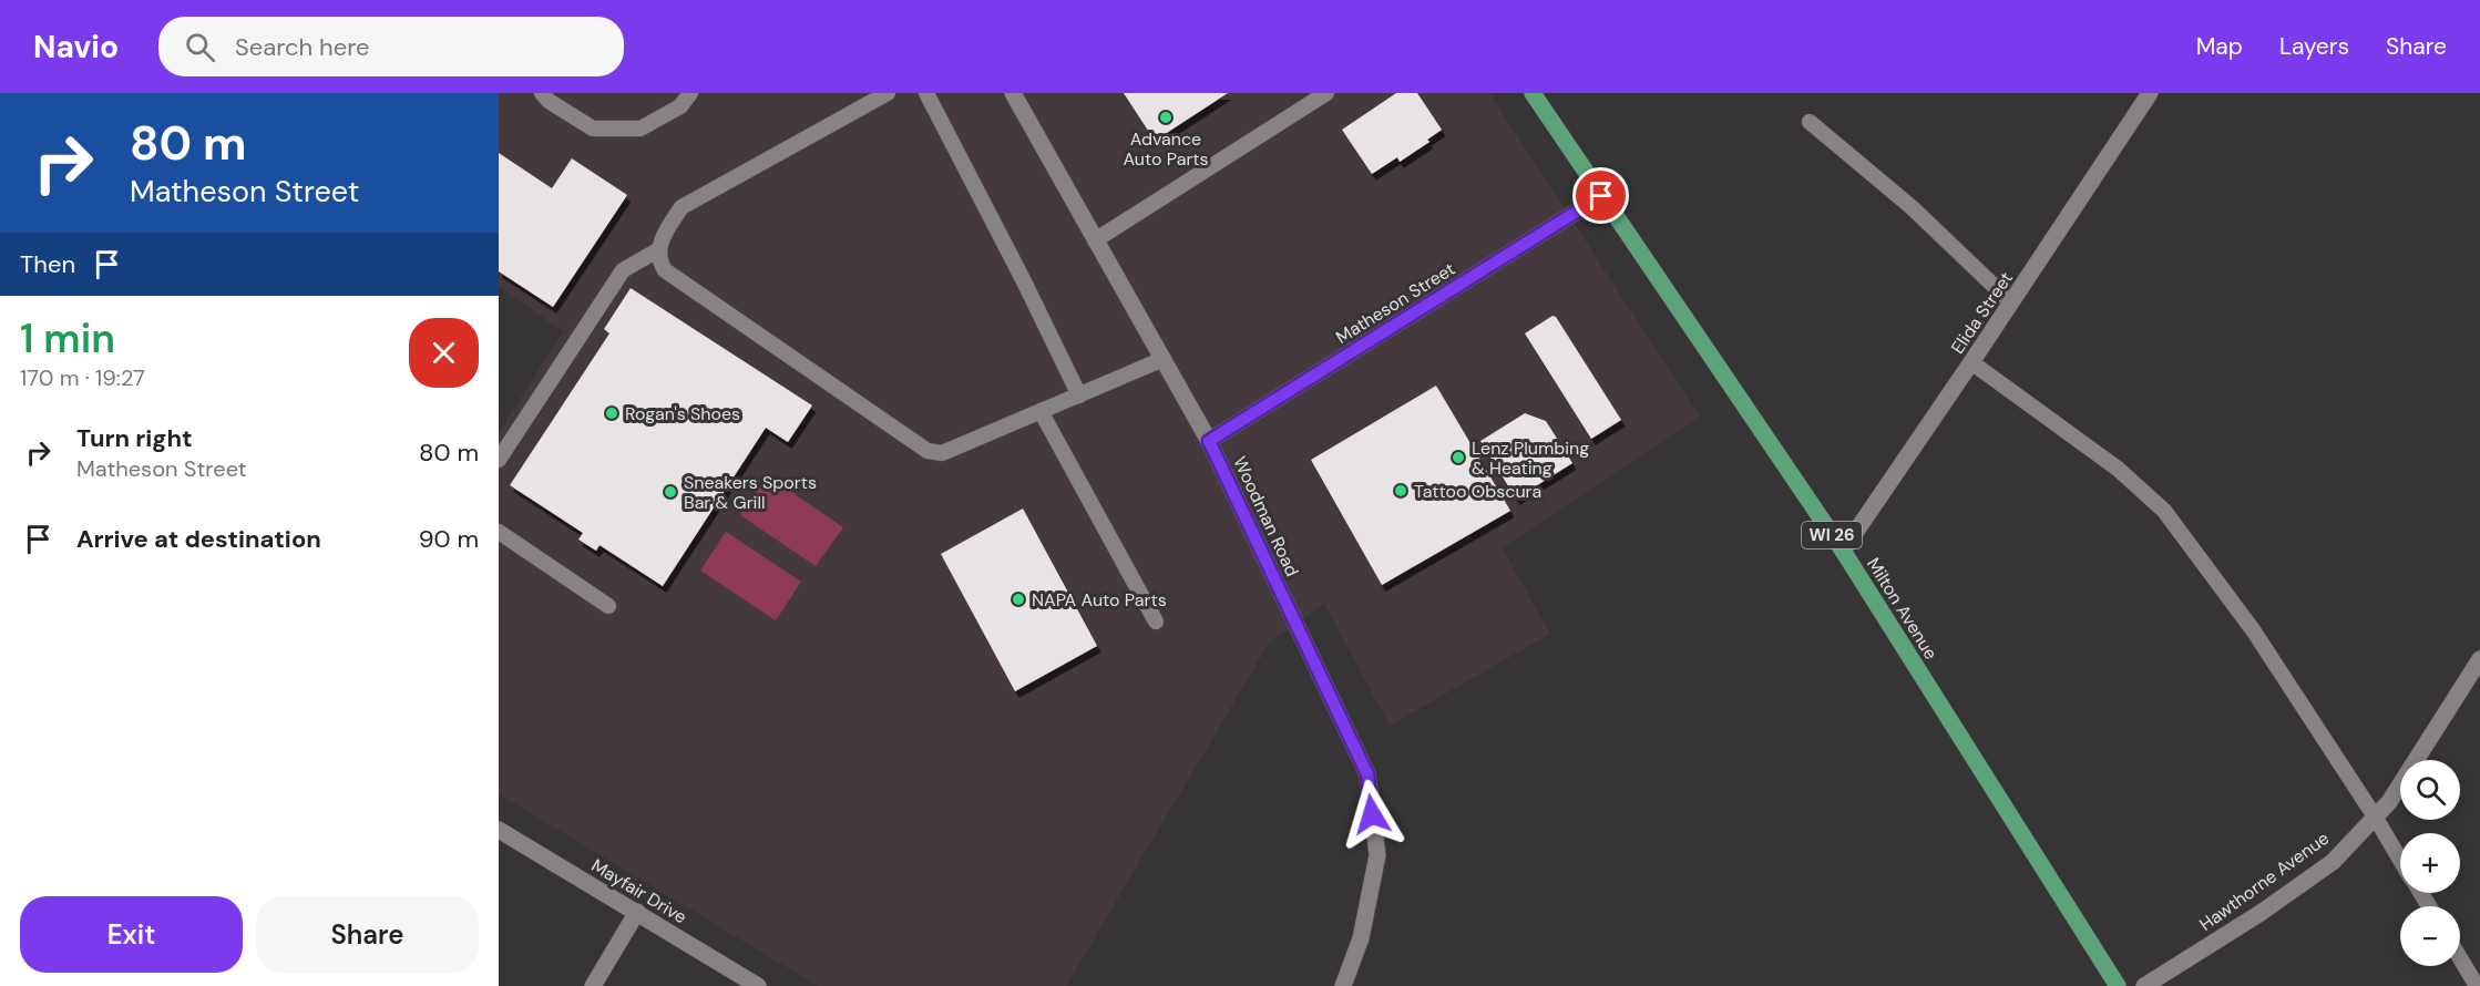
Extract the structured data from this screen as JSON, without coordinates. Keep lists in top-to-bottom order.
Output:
{
  "streets": {
    "main road": ["WI 26", "Milton Avenue"],
    "street": [
      "Matheson Street",
      "Elida Street",
      "Woodman Road",
      "Hawthorne Avenue",
      "Mayfair Drive"
    ]
  },
  "crossings": [
    ["Matheson Street", "Woodman Road"],
    ["Matheson Street", "Milton Avenue"],
    ["Elida Street", "Milton Avenue"]
  ],
  "places": [
    "Advance Auto Parts",
    "Rogan's Shoes",
    "Lenz Plumbing & Heating",
    "Tattoo Obscura",
    "Sneakers Sports Bar & Grill",
    "NAPA Auto Parts"
  ],
  "page": {
    "header": "Navio",
    "search": "Search here",
    "nav": ["Map", "Layers", "Share"],
    "turn": ["80 m", "Matheson Street"],
    "then": "Then",
    "heading": ["1 min", "170 m · 19:27"],
    "list": [
      {
        "name": "Turn right",
        "note": "Matheson Street",
        "value": "80 m"
      },
      {
        "name": "Arrive at destination",
        "value": "90 m"
      }
    ],
    "map_buttons": ["+", "−"],
    "buttons": ["Exit", "Share"]
  }
}
